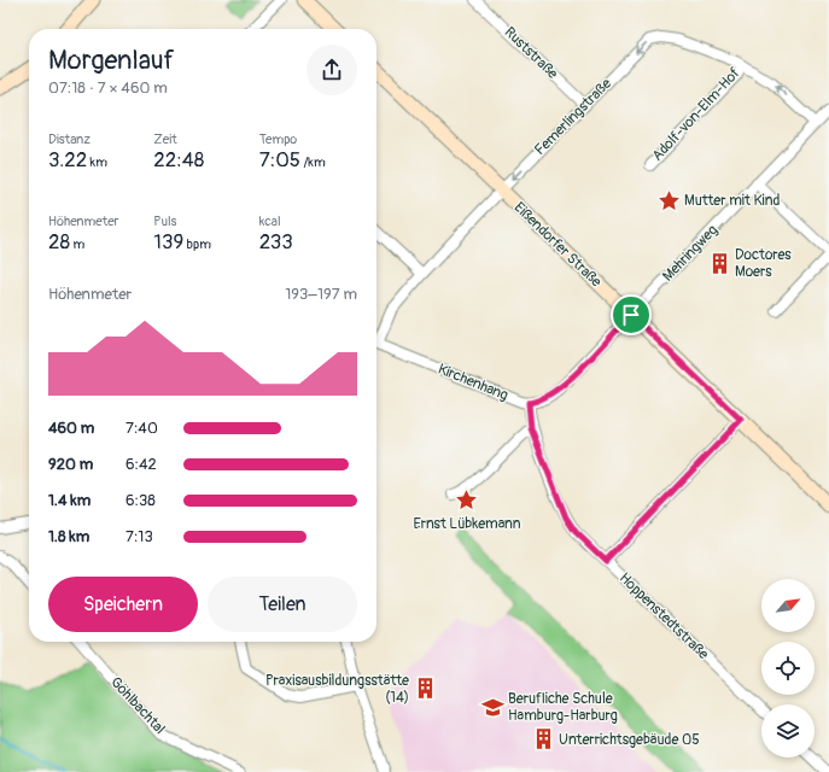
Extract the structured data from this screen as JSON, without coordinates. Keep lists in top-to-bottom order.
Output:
{
  "streets": {
    "main road": ["Eißendorfer Straße"],
    "street": [
      "Ruststraße",
      "Adolf-von-Elm-Hof",
      "Femerlingstraße",
      "Mehringweg",
      "Kirchenhang",
      "Hoppenstedtstraße",
      "Göhlbachtal"
    ]
  },
  "crossings": [
    ["Ruststraße", "Femerlingstraße"],
    ["Adolf-von-Elm-Hof", "Femerlingstraße"],
    ["Femerlingstraße", "Eißendorfer Straße"],
    ["Femerlingstraße", "Mehringweg"],
    ["Eißendorfer Straße", "Mehringweg"],
    ["Kirchenhang", "Hoppenstedtstraße"]
  ],
  "places": {
    "place": ["Mutter mit Kind", "Ernst Lübkemann"],
    "building": ["Doctores Moers", "Praxisausbildungsstätte (14)", "Unterrichtsgebäude 05"],
    "school or university": ["Berufliche Schule Hamburg-Harburg"]
  },
  "north": "top right",
  "page": {
    "heading": ["Morgenlauf", "07:18 · 7 × 460 m"],
    "stats": [
      ["Distanz", "3.22 km"],
      ["Zeit", "22:48"],
      ["Tempo", "7:05 /km"],
      ["Höhenmeter", "28 m"],
      ["Puls", "139 bpm"],
      ["kcal", "233"]
    ],
    "chart": ["Höhenmeter", "193–197 m"],
    "list": [
      {
        "name": "460 m",
        "note": "7:40"
      },
      {
        "name": "920 m",
        "note": "6:42"
      },
      {
        "name": "1.4 km",
        "note": "6:38"
      },
      {
        "name": "1.8 km",
        "note": "7:13"
      }
    ],
    "buttons": ["Speichern", "Teilen"]
  }
}
